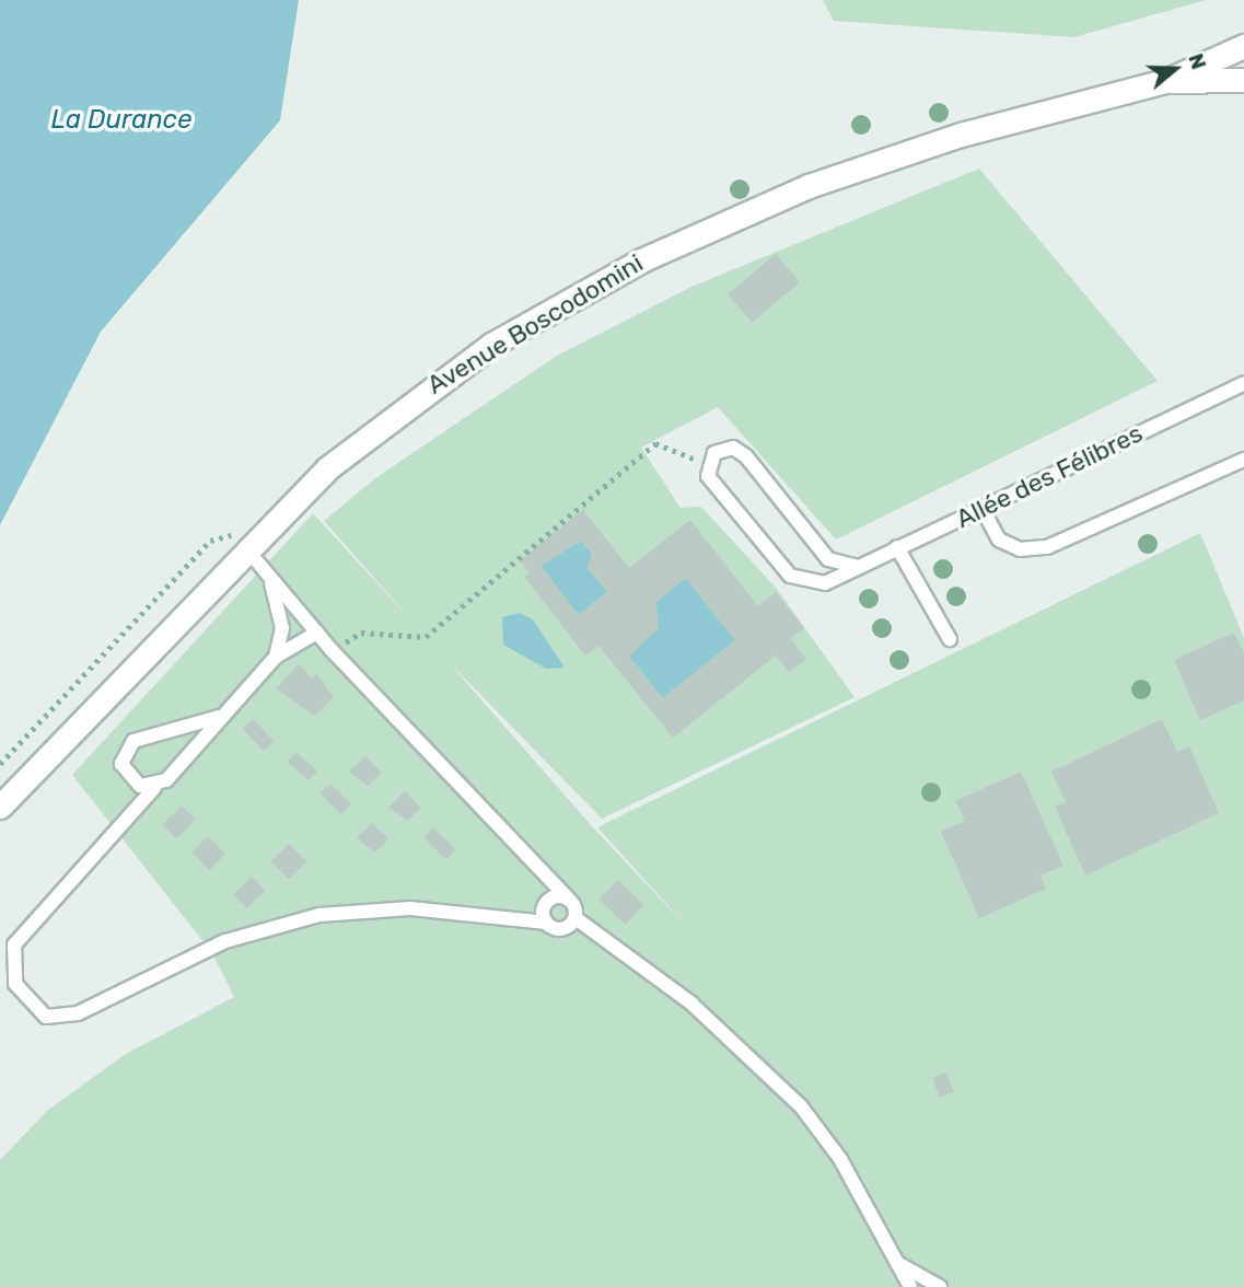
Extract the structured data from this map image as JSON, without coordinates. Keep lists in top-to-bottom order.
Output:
{
  "streets": {
    "main road": ["Avenue Boscodomini"],
    "lane": ["Allée des Félibres"]
  },
  "water": ["La Durance"],
  "north": "right"
}
